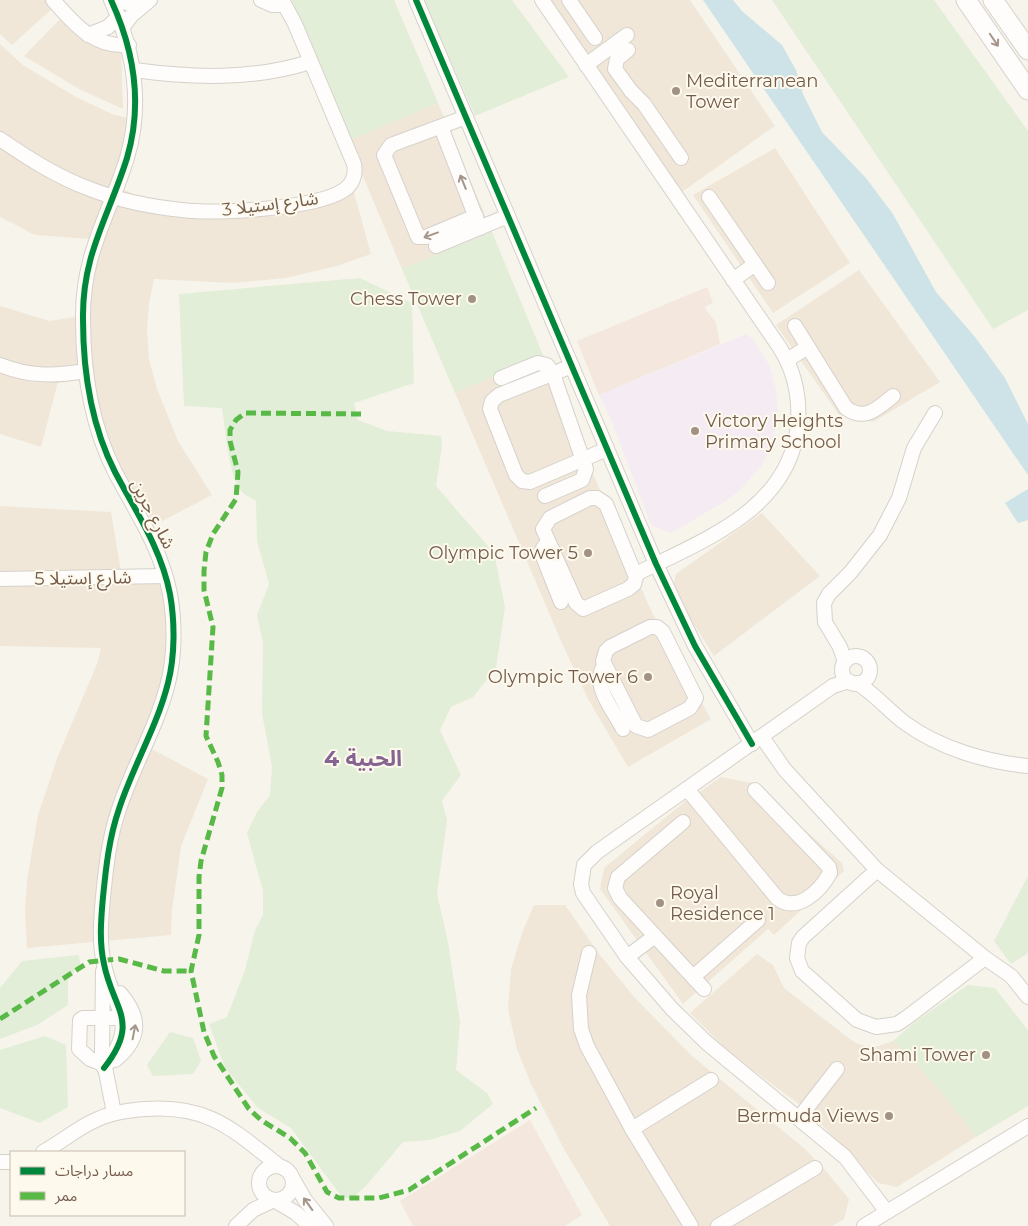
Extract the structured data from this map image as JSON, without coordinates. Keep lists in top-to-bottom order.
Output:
{
  "streets": {
    "street": ["شارع إستيلا 3", "شارع جرين", "شارع إستيلا 5"]
  },
  "crossings": [
    ["شارع إستيلا 3", "شارع جرين"],
    ["شارع جرين", "شارع إستيلا 5"]
  ],
  "districts": ["الحبية 4"],
  "places": [
    "Mediterranean Tower",
    "Chess Tower",
    "Victory Heights Primary School",
    "Olympic Tower 5",
    "Olympic Tower 6",
    "Royal Residence 1",
    "Shami Tower",
    "Bermuda Views"
  ],
  "legend": ["مسار دراجات", "ممر"]
}
